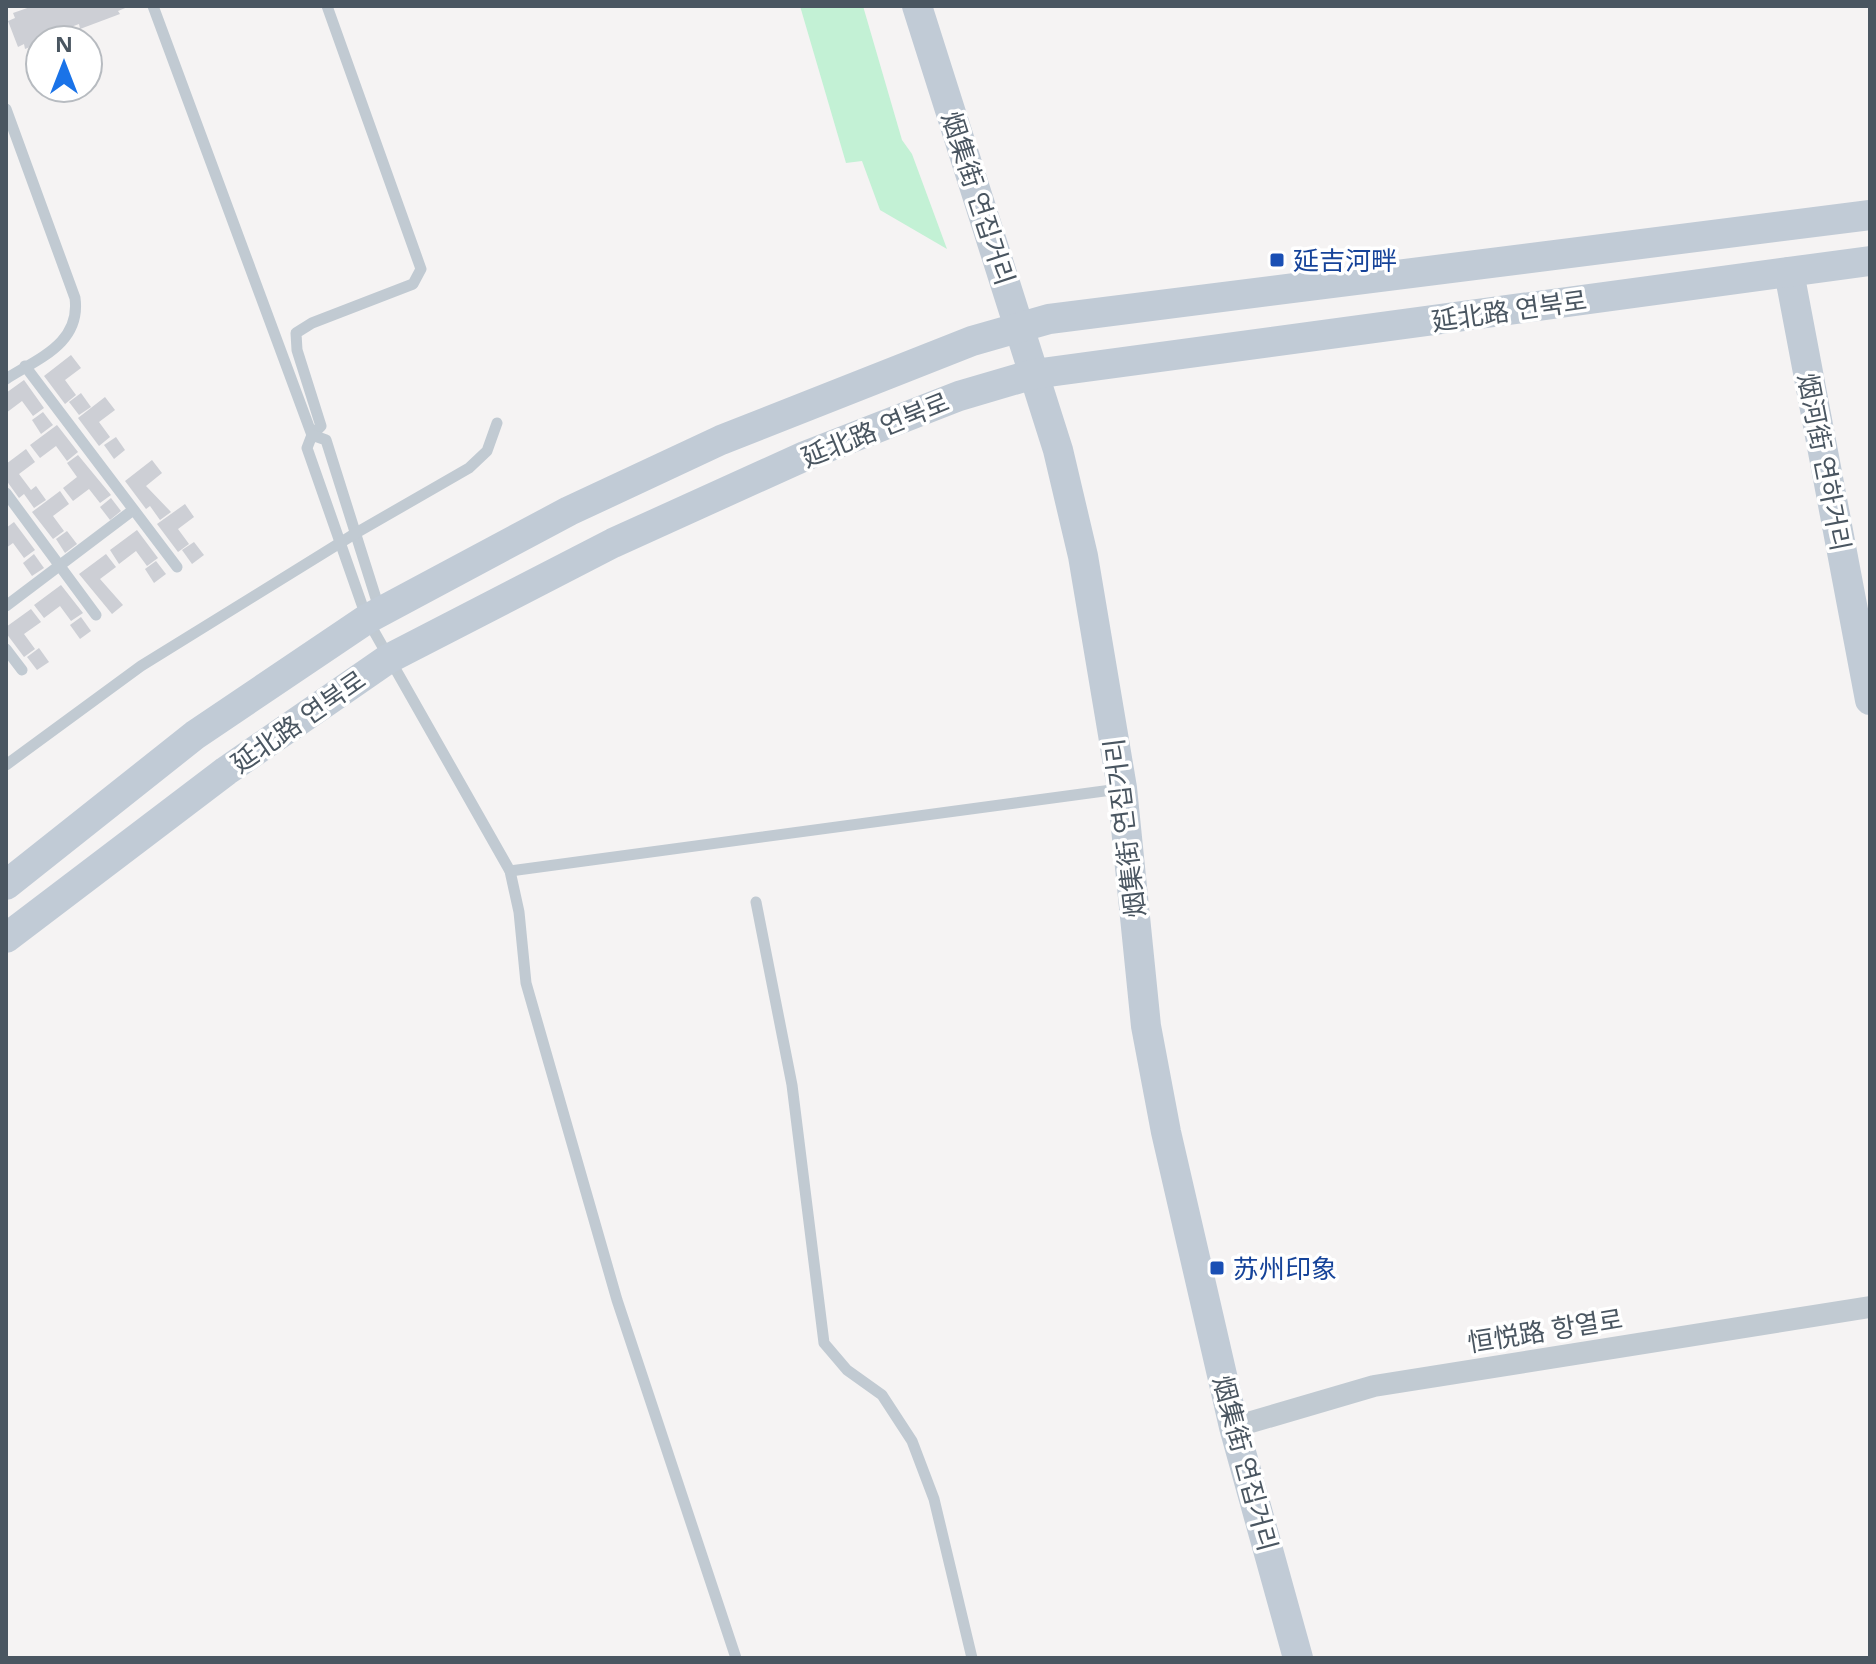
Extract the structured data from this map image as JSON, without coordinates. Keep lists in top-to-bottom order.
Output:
{
  "streets": {
    "main road": ["烟集街 연집거리", "延北路 연북로", "烟河街 연하거리"],
    "street": ["恒悦路 항열로"]
  },
  "crossings": [
    ["烟集街 연집거리", "延北路 연북로"],
    ["烟集街 연집거리", "恒悦路 항열로"],
    ["延北路 연북로", "烟河街 연하거리"]
  ],
  "places": {
    "transit": ["延吉河畔", "苏州印象"]
  },
  "north": "top"
}
